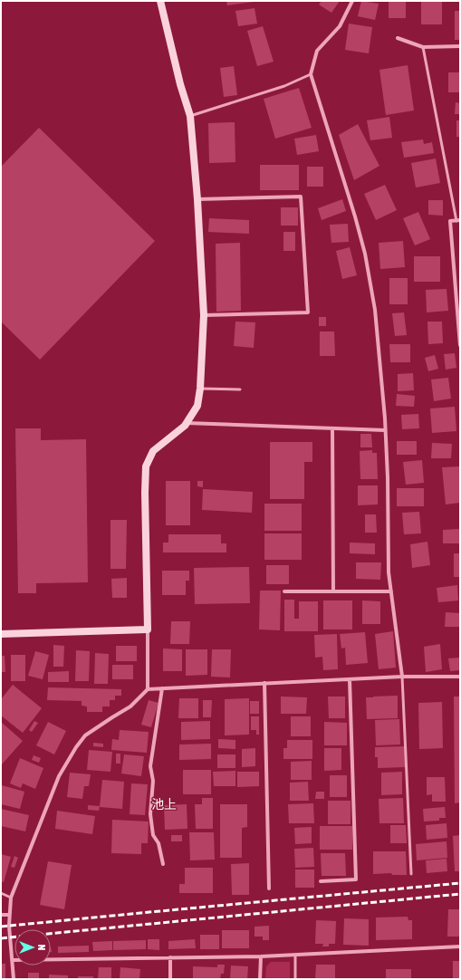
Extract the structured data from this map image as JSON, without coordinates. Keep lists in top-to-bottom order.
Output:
{
  "districts": ["池上"],
  "north": "right"
}
